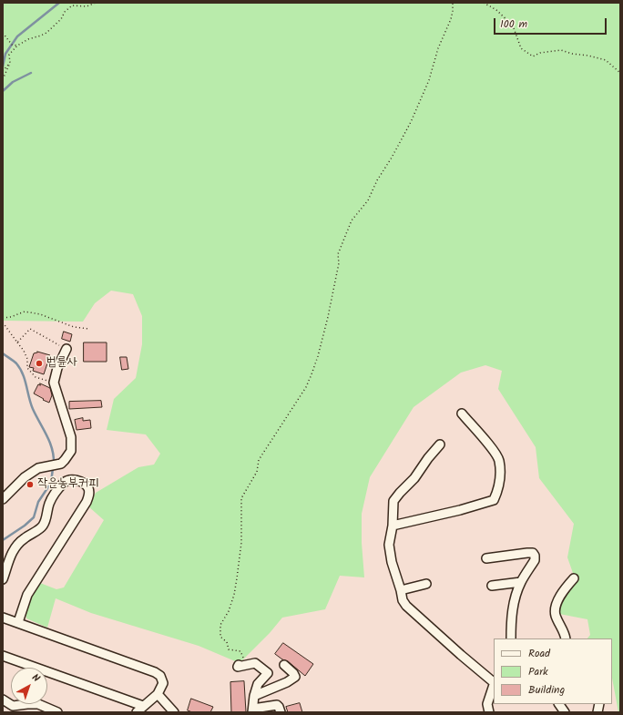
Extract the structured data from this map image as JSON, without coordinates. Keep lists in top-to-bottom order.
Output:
{
  "places": ["법륜사", "작은농부커피"],
  "legend": ["Road", "Park", "Building"],
  "scale_bar": "100 m",
  "north": "top right"
}
